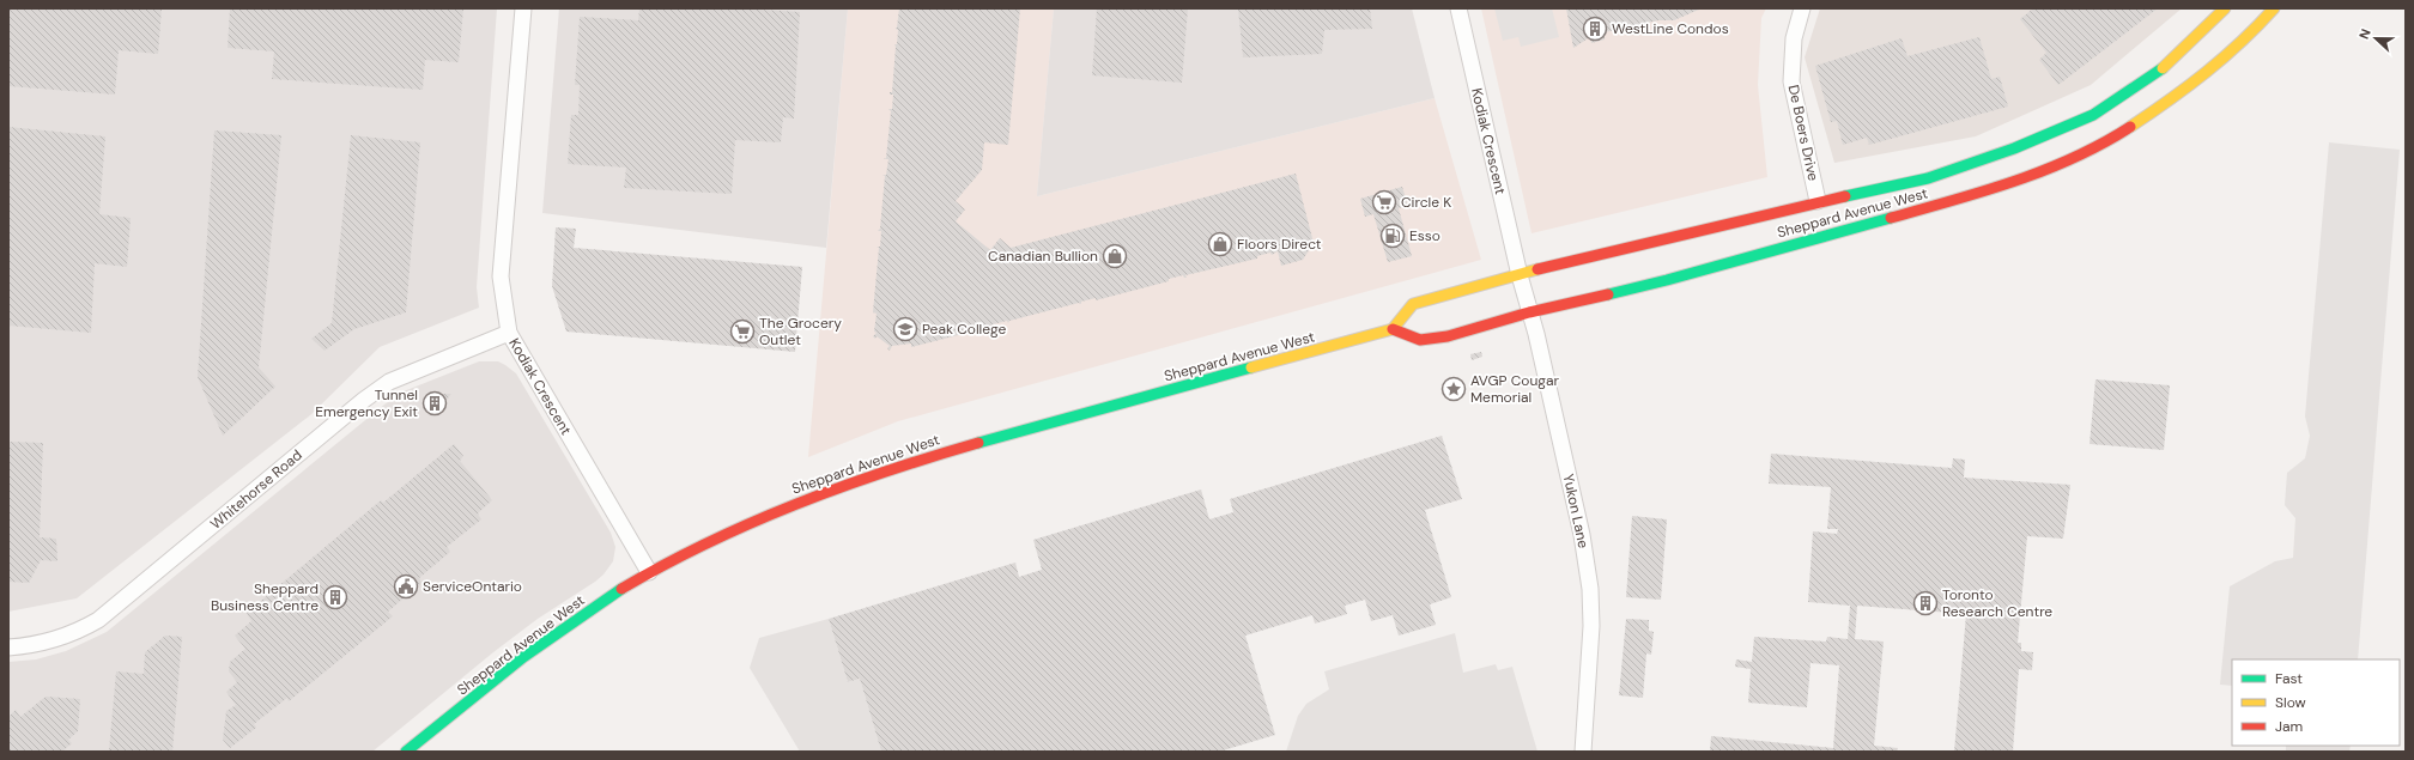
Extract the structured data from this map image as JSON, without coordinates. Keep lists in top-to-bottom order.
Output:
{
  "streets": {
    "main road": ["Sheppard Avenue West"],
    "street": [
      "De Boers Drive",
      "Kodiak Crescent",
      "Whitehorse Road",
      "Yukon Lane"
    ]
  },
  "crossings": [
    ["De Boers Drive", "Sheppard Avenue West"],
    ["Kodiak Crescent", "Sheppard Avenue West"],
    ["Kodiak Crescent", "Whitehorse Road"],
    ["Kodiak Crescent", "Yukon Lane"],
    ["Sheppard Avenue West", "Yukon Lane"]
  ],
  "places": {
    "building": [
      "WestLine Condos",
      "Tunnel Emergency Exit",
      "Sheppard Business Centre",
      "Toronto Research Centre"
    ],
    "supermarket": ["Circle K", "The Grocery Outlet"],
    "fuel station": ["Esso"],
    "shop": ["Floors Direct", "Canadian Bullion"],
    "school or university": ["Peak College"],
    "place": ["AVGP Cougar Memorial"],
    "public building": ["ServiceOntario"]
  },
  "legend": ["Fast", "Slow", "Jam"],
  "north": "left"
}
